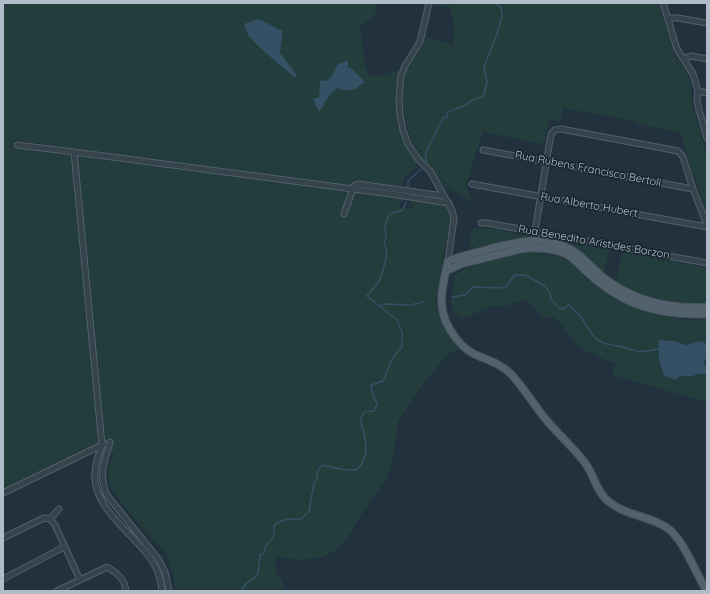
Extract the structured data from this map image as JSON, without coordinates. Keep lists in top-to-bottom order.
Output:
{
  "streets": {
    "street": ["Rua Rubens Francisco Bertoli", "Rua Alberto Hubert", "Rua Benedito Aristides Barzon"]
  }
}
